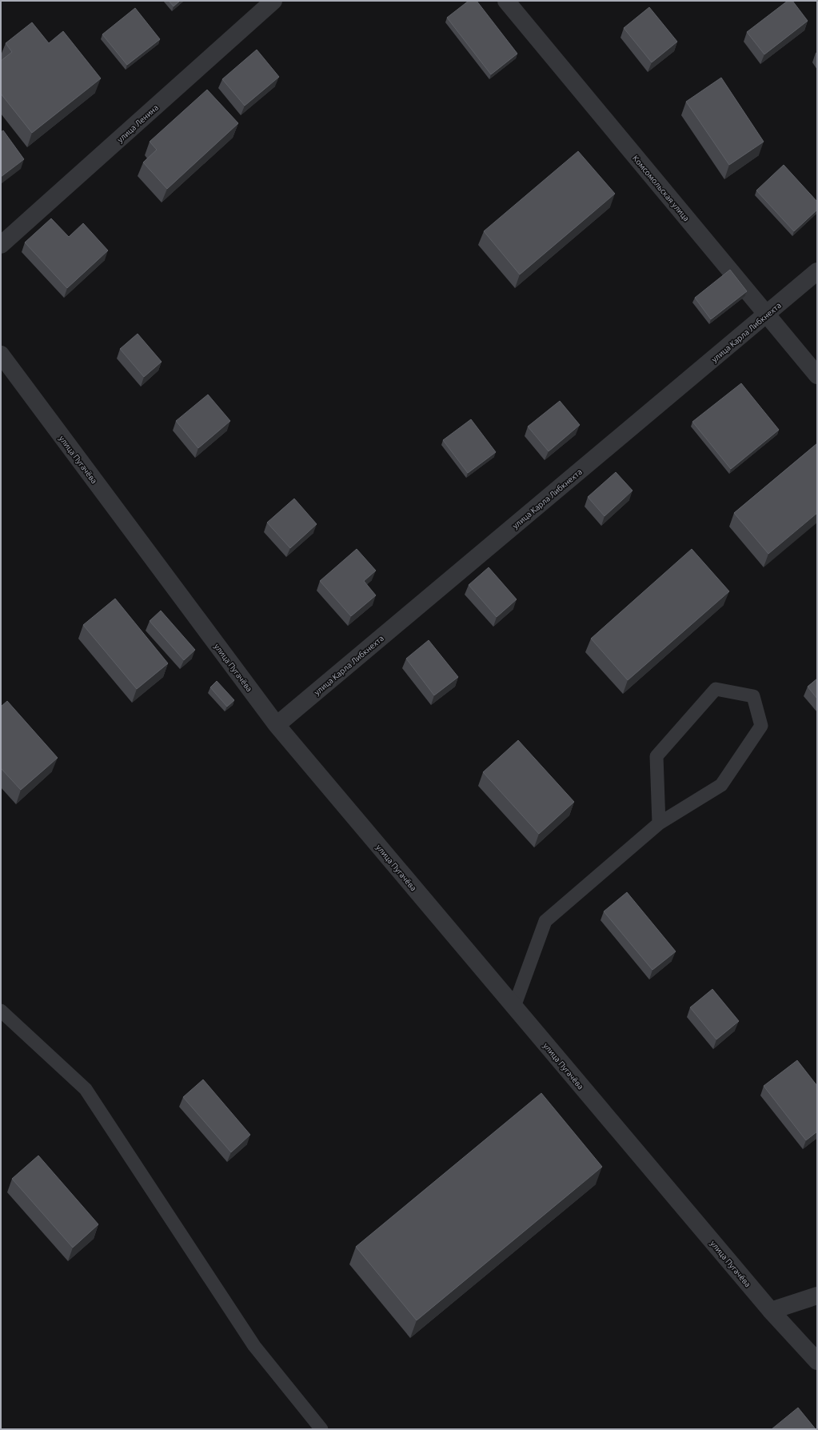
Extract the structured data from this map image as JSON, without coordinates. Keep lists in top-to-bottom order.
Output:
{
  "streets": {
    "street": [
      "улица Ленина",
      "Комсомольская улица",
      "улица Карла Либкнехта",
      "улица Пугачёва"
    ]
  },
  "crossings": [
    ["Комсомольская улица", "улица Карла Либкнехта"],
    ["улица Карла Либкнехта", "улица Пугачёва"]
  ]
}
